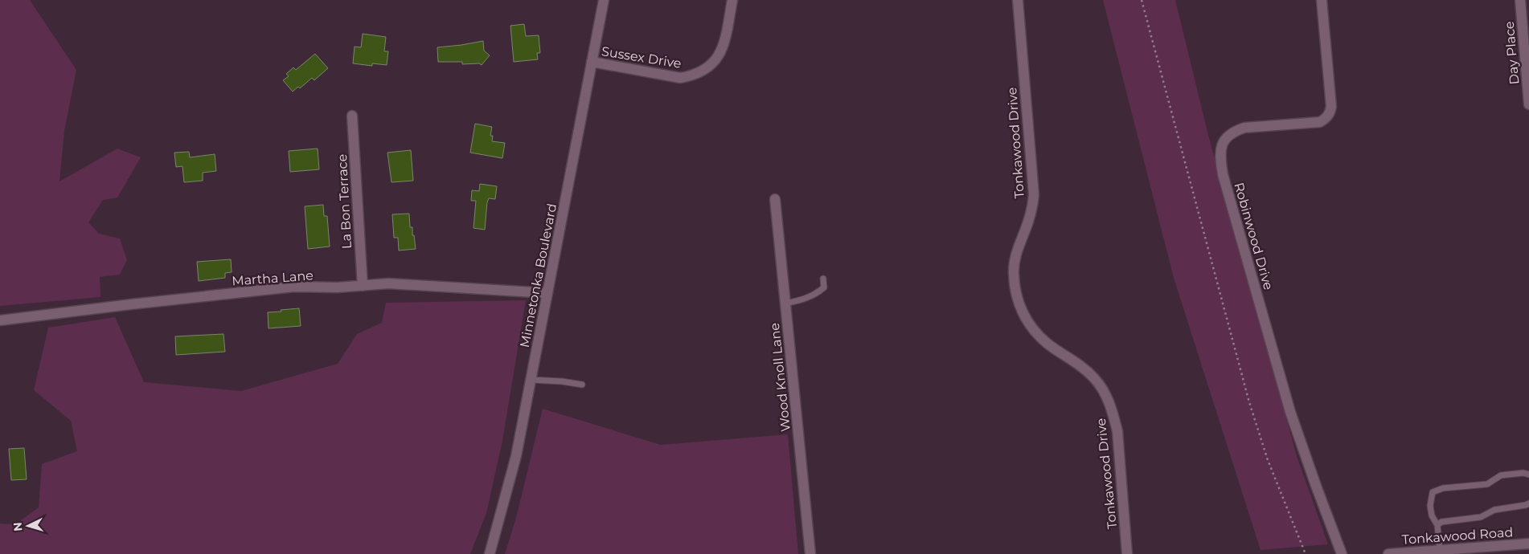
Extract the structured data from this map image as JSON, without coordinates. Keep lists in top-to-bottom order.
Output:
{
  "streets": {
    "street": [
      "Day Place",
      "Sussex Drive",
      "Tonkawood Drive",
      "La Bon Terrace",
      "Robinwood Drive",
      "Minnetonka Boulevard",
      "Martha Lane",
      "Wood Knoll Lane",
      "Tonkawood Road"
    ]
  },
  "crossings": [
    ["Sussex Drive", "Minnetonka Boulevard"],
    ["La Bon Terrace", "Martha Lane"],
    ["Minnetonka Boulevard", "Martha Lane"]
  ],
  "north": "left"
}
